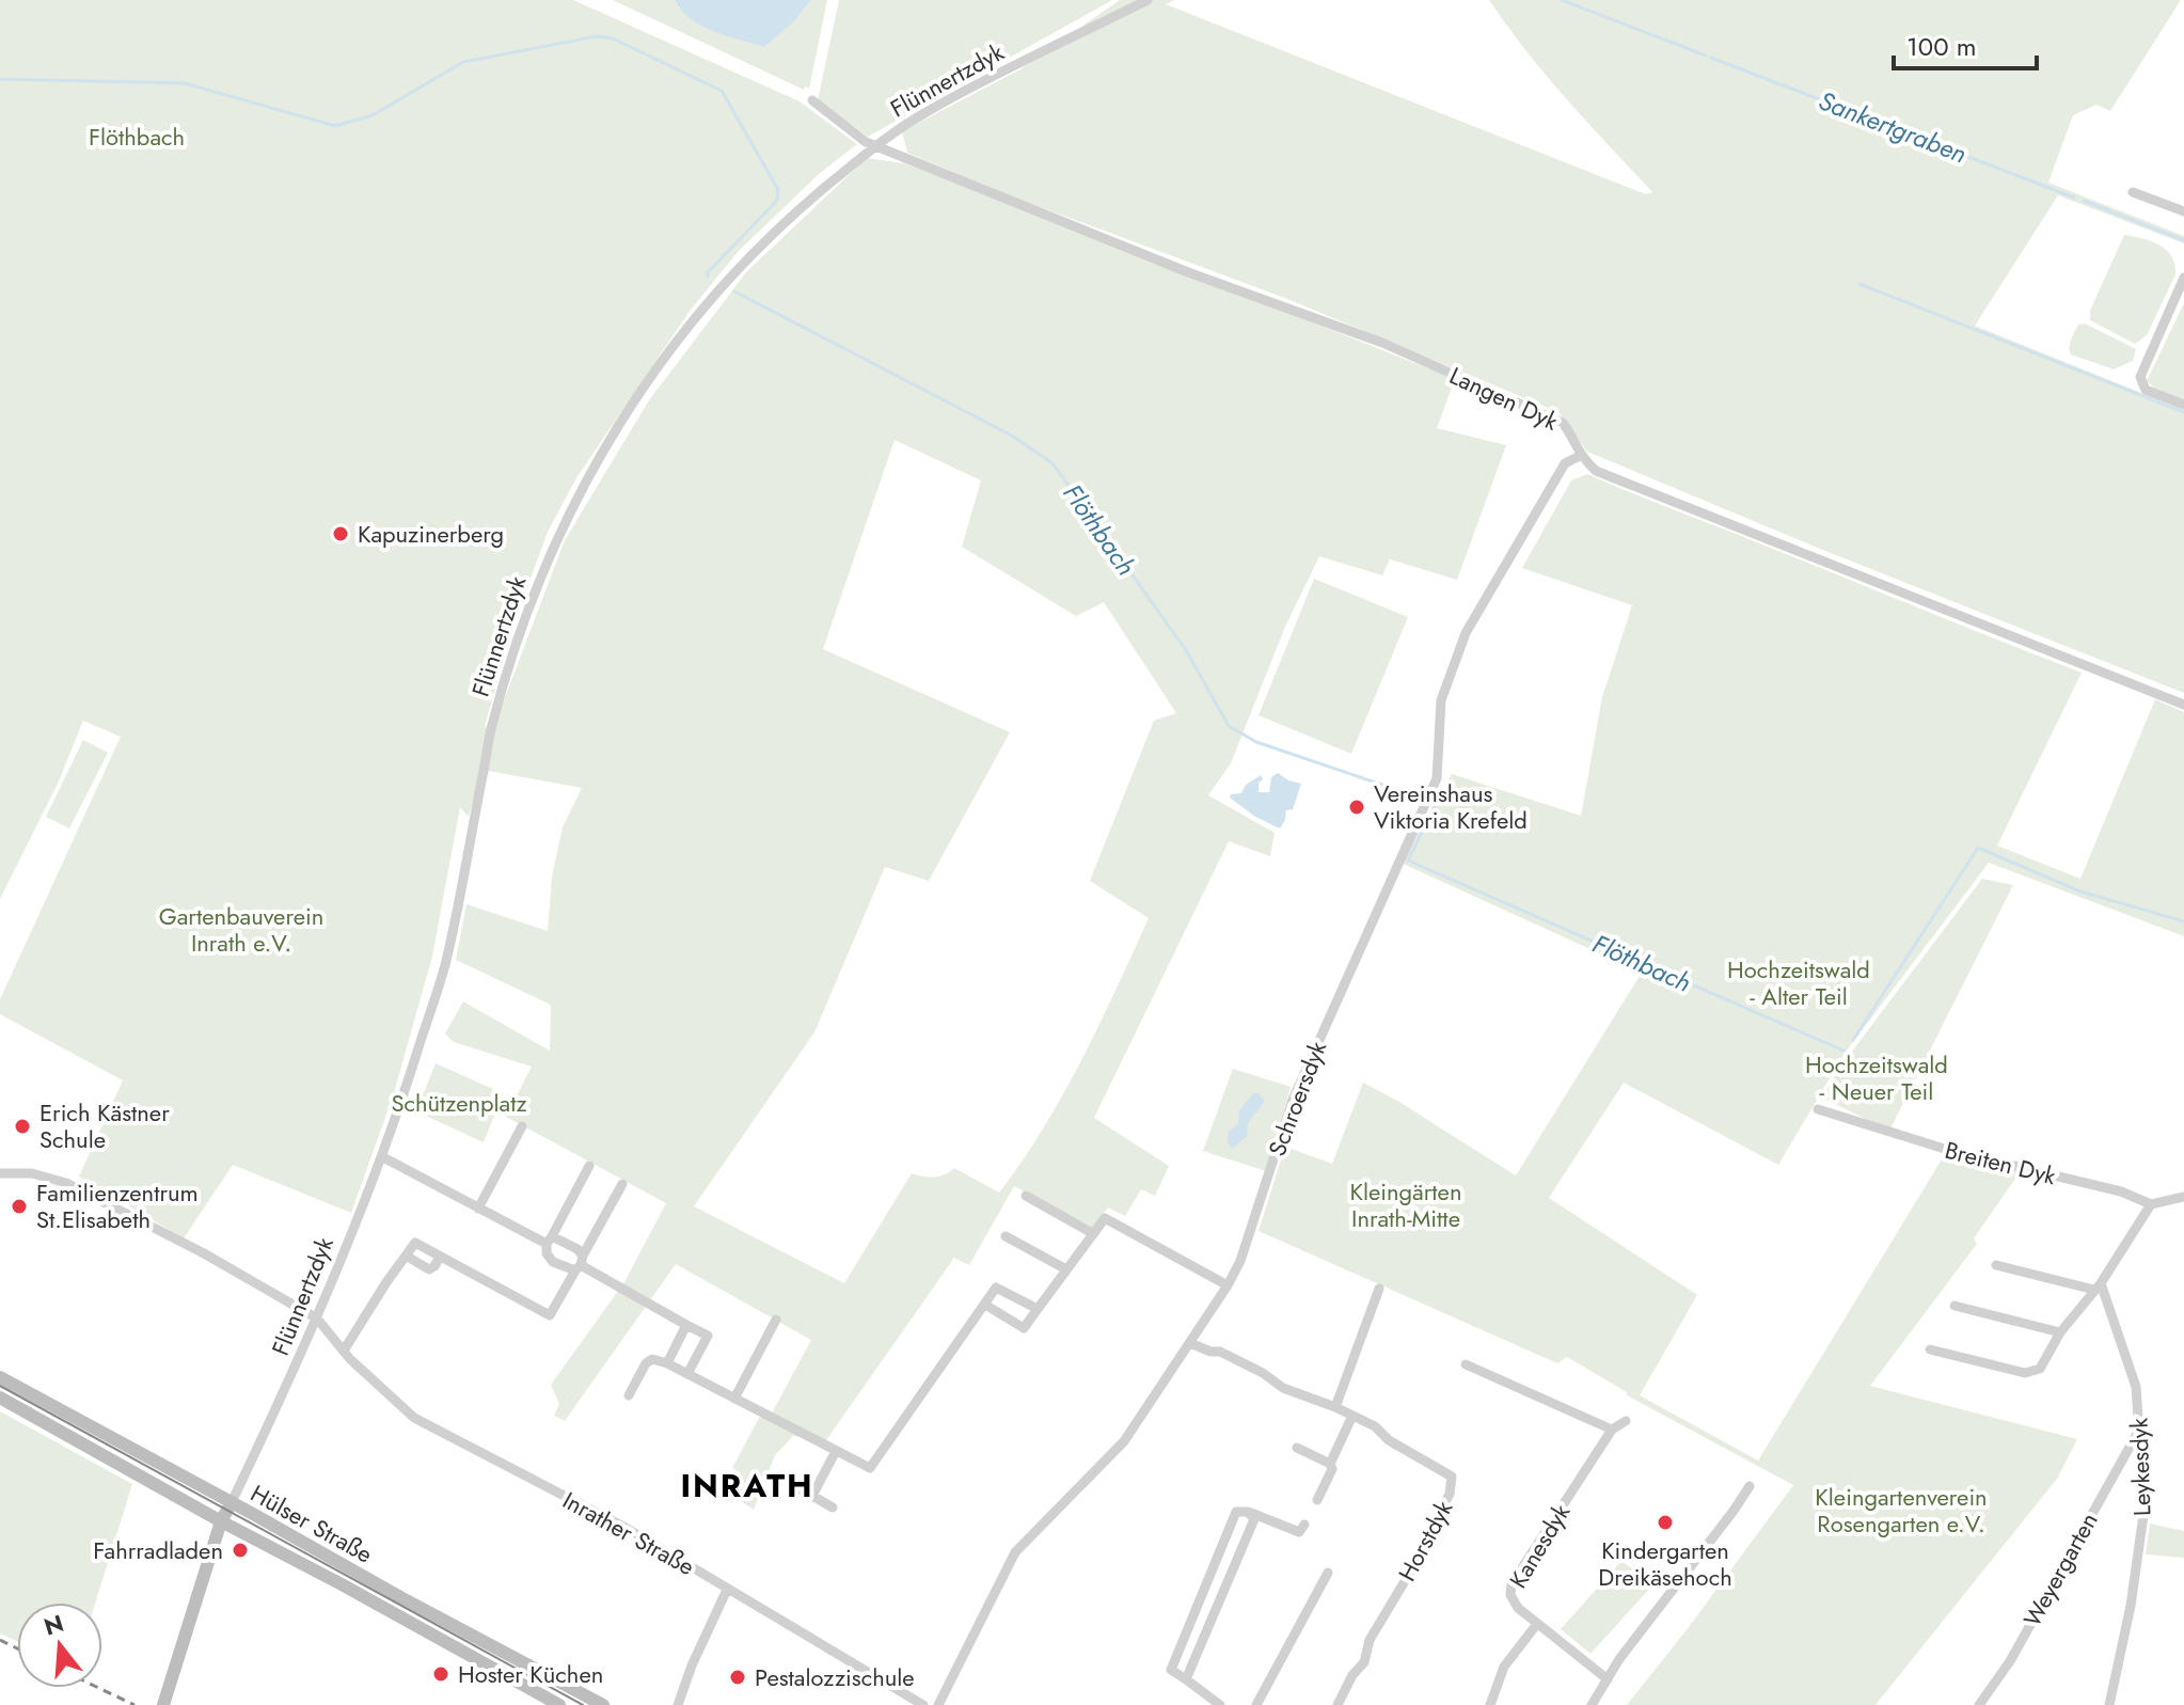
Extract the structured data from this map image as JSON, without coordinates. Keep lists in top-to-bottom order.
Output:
{
  "streets": {
    "street": [
      "Flünnertzdyk",
      "Langen Dyk",
      "Schroersdyk",
      "Breiten Dyk",
      "Leykesdyk",
      "Hülser Straße",
      "Inrather Straße",
      "Horstdyk",
      "Kanesdyk",
      "Weyergarten"
    ]
  },
  "crossings": [
    ["Flünnertzdyk", "Langen Dyk"],
    ["Flünnertzdyk", "Hülser Straße"],
    ["Flünnertzdyk", "Inrather Straße"],
    ["Langen Dyk", "Schroersdyk"],
    ["Schroersdyk", "Horstdyk"],
    ["Leykesdyk", "Weyergarten"]
  ],
  "districts": ["INRATH"],
  "water": ["Sankertgraben", "Flöthbach"],
  "parks": [
    "Flöthbach",
    "Gartenbauverein Inrath e.V.",
    "Hochzeitswald - Alter Teil",
    "Hochzeitswald - Neuer Teil",
    "Schützenplatz",
    "Kleingärten Inrath-Mitte",
    "Kleingartenverein Rosengarten e.V."
  ],
  "places": [
    "Kapuzinerberg",
    "Vereinshaus Viktoria Krefeld",
    "Erich Kästner Schule",
    "Familienzentrum St.Elisabeth",
    "Kindergarten Dreikäsehoch",
    "Fahrradladen",
    "Hoster Küchen",
    "Pestalozzischule"
  ],
  "scale_bar": "100 m",
  "north": "top"
}
